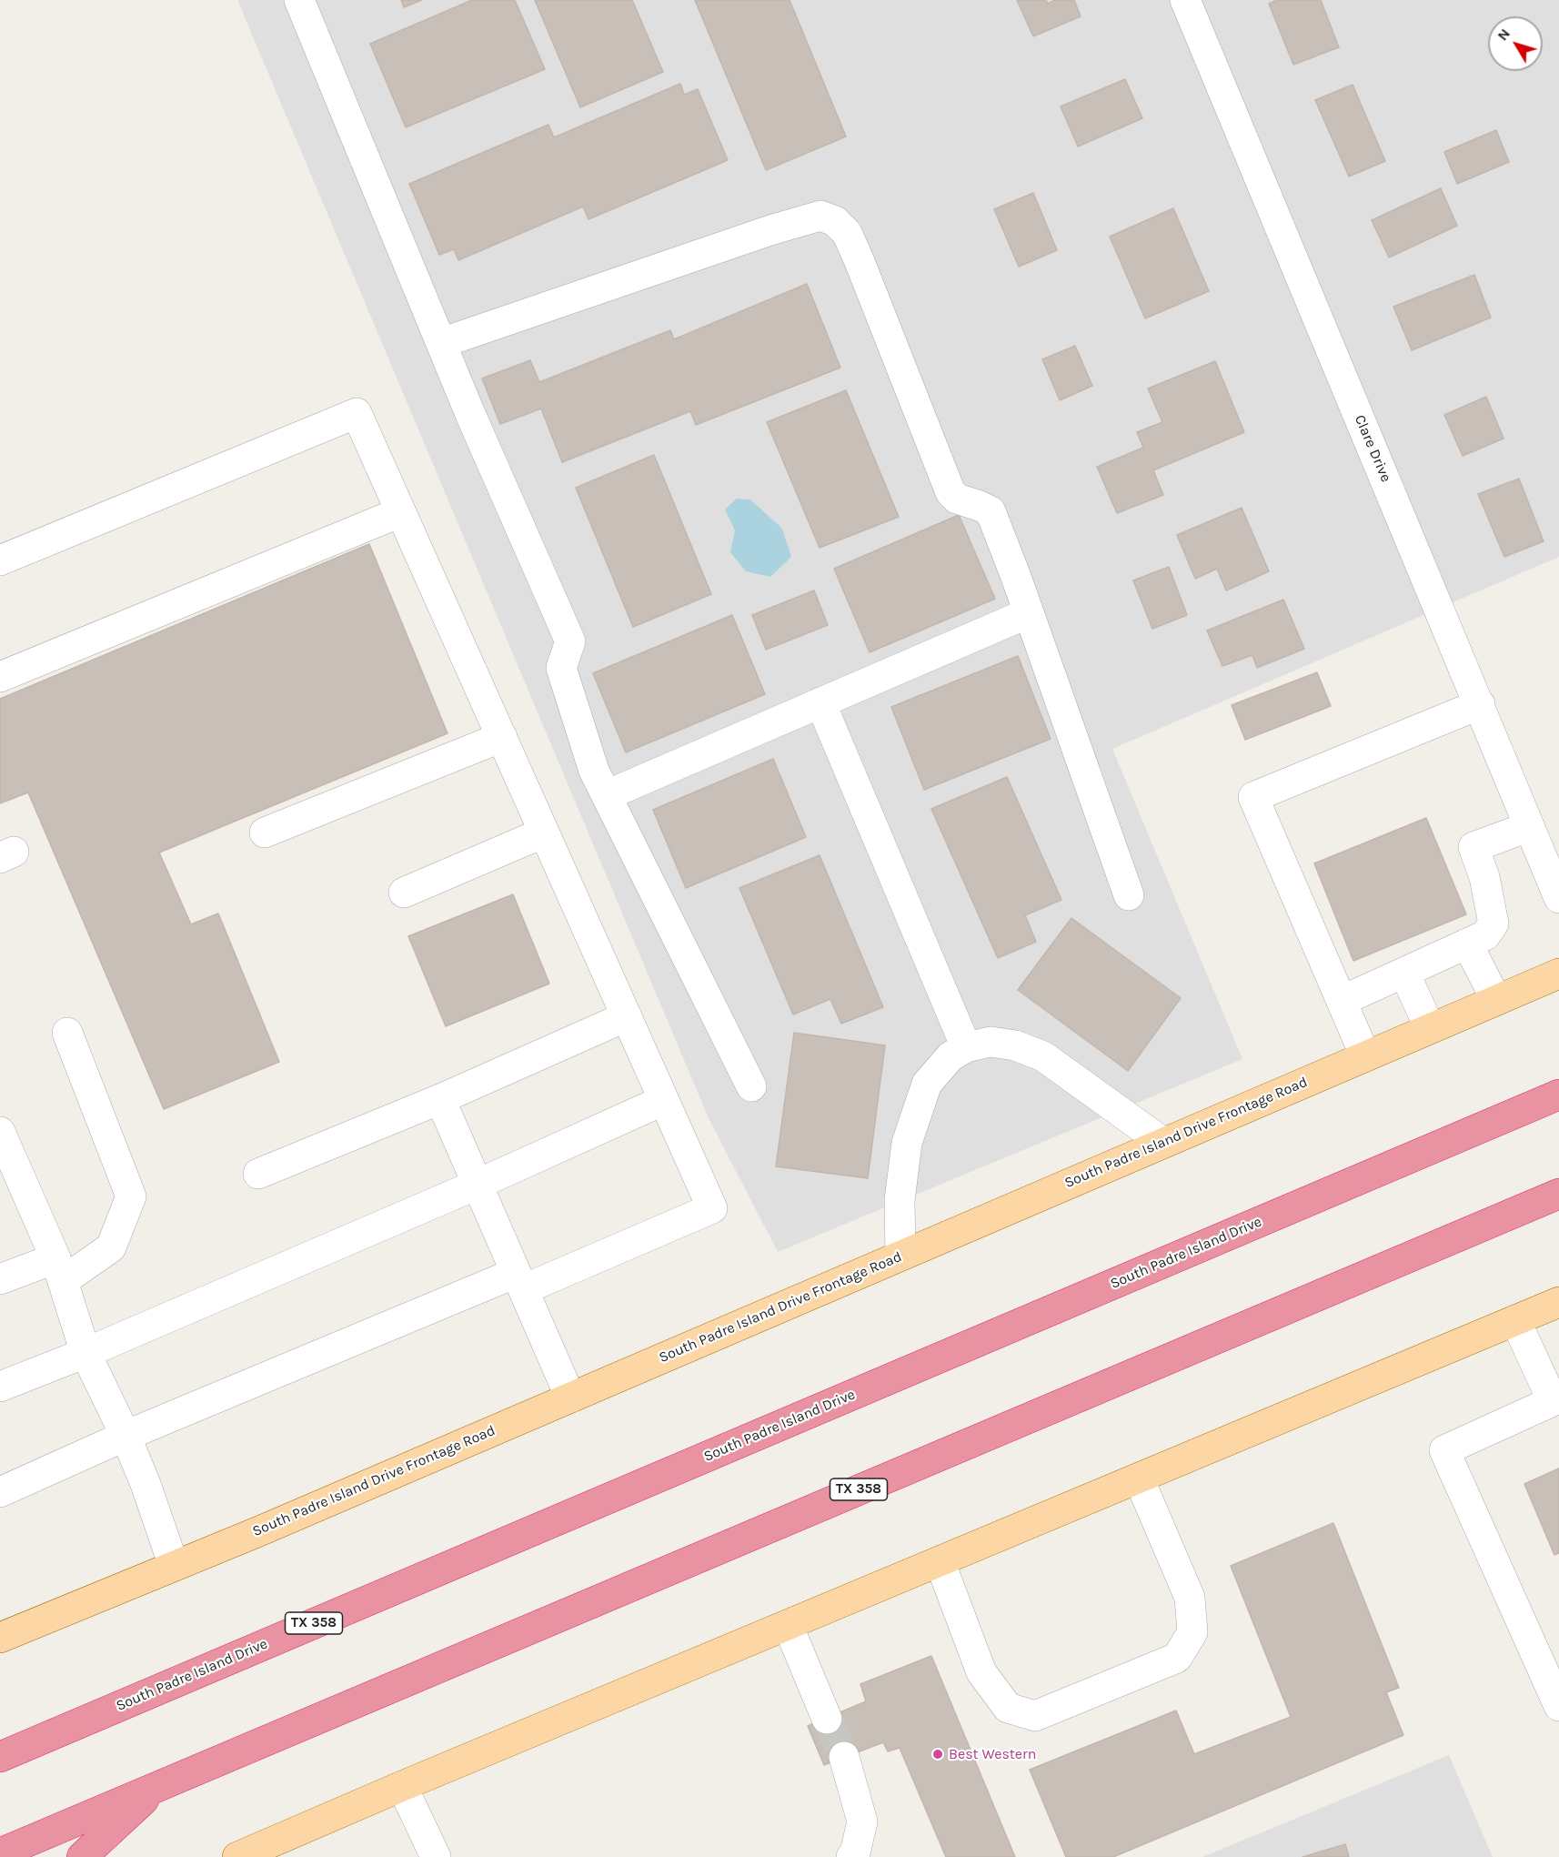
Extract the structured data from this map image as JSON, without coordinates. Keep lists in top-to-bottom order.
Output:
{
  "streets": {
    "highway": ["South Padre Island Drive", "TX 358"],
    "main road": ["South Padre Island Drive Frontage Road"],
    "street": ["Clare Drive"]
  },
  "places": ["Best Western"],
  "north": "top left"
}
